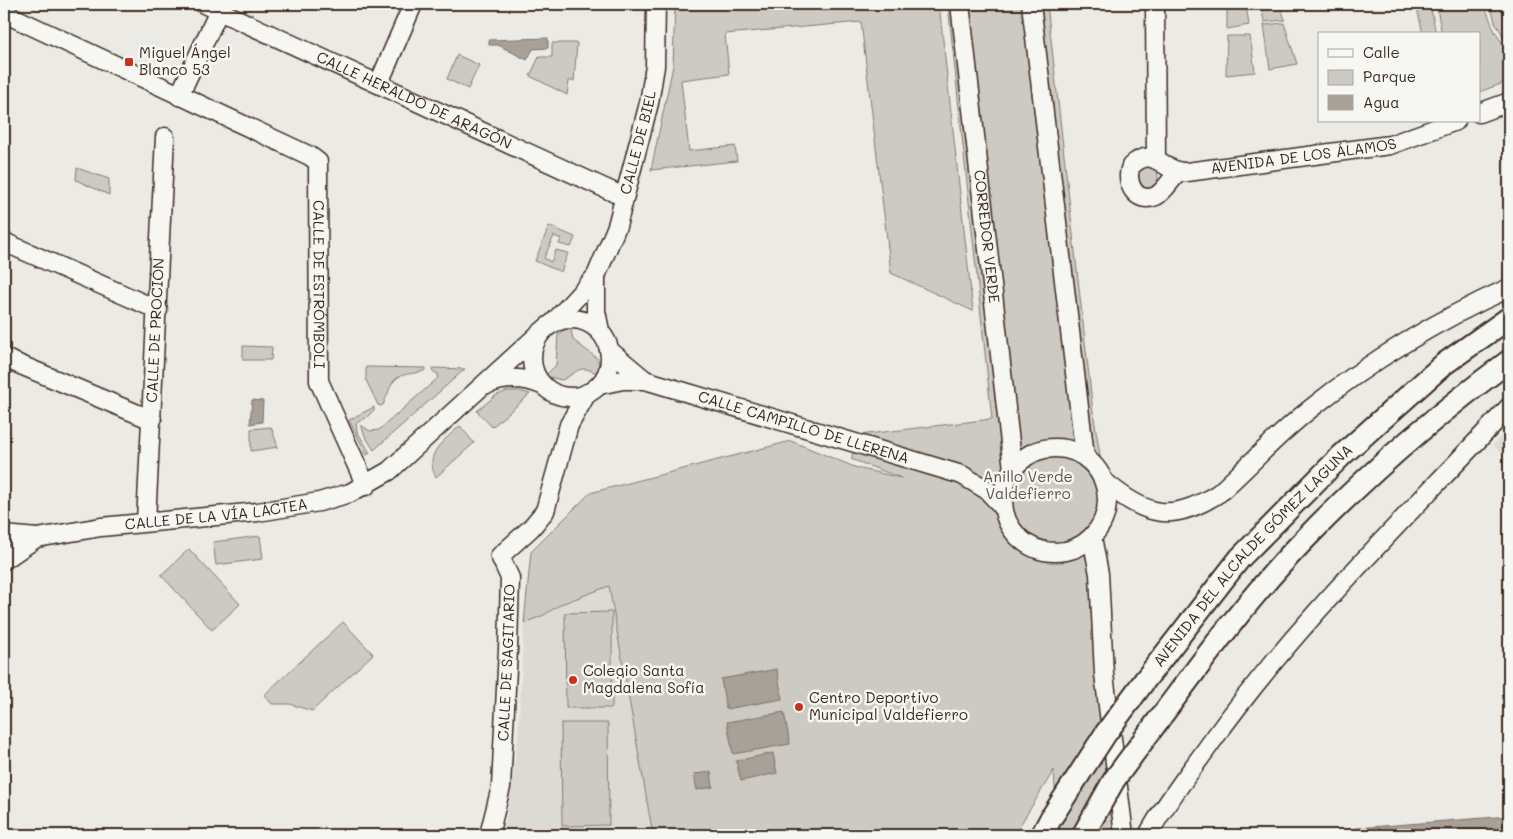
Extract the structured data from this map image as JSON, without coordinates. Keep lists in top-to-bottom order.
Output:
{
  "streets": {
    "main road": ["AVENIDA DEL ALCALDE GÓMEZ LAGUNA"],
    "street": [
      "CALLE HERALDO DE ARAGÓN",
      "CALLE DE BIEL",
      "AVENIDA DE LOS ÁLAMOS",
      "CORREDOR VERDE",
      "CALLE DE ESTRÓMBOLI",
      "CALLE DE PROCIÓN",
      "CALLE CAMPILLO DE LLERENA",
      "CALLE DE LA VÍA LÁCTEA",
      "CALLE DE SAGITARIO"
    ]
  },
  "crossings": [
    ["CALLE HERALDO DE ARAGÓN", "CALLE DE BIEL"],
    ["CALLE DE BIEL", "CALLE CAMPILLO DE LLERENA"],
    ["CALLE DE BIEL", "CALLE DE LA VÍA LÁCTEA"],
    ["CALLE DE BIEL", "CALLE DE SAGITARIO"],
    ["CORREDOR VERDE", "CALLE CAMPILLO DE LLERENA"],
    ["CALLE DE ESTRÓMBOLI", "CALLE DE LA VÍA LÁCTEA"],
    ["CALLE DE PROCIÓN", "CALLE DE LA VÍA LÁCTEA"],
    ["CALLE CAMPILLO DE LLERENA", "CALLE DE SAGITARIO"]
  ],
  "parks": ["Anillo Verde Valdefierro"],
  "places": {
    "transit": ["Miguel Ángel Blanco 53"],
    "other": ["Colegio Santa Magdalena Sofía", "Centro Deportivo Municipal Valdefierro"]
  },
  "legend": ["Calle", "Parque", "Agua"]
}
